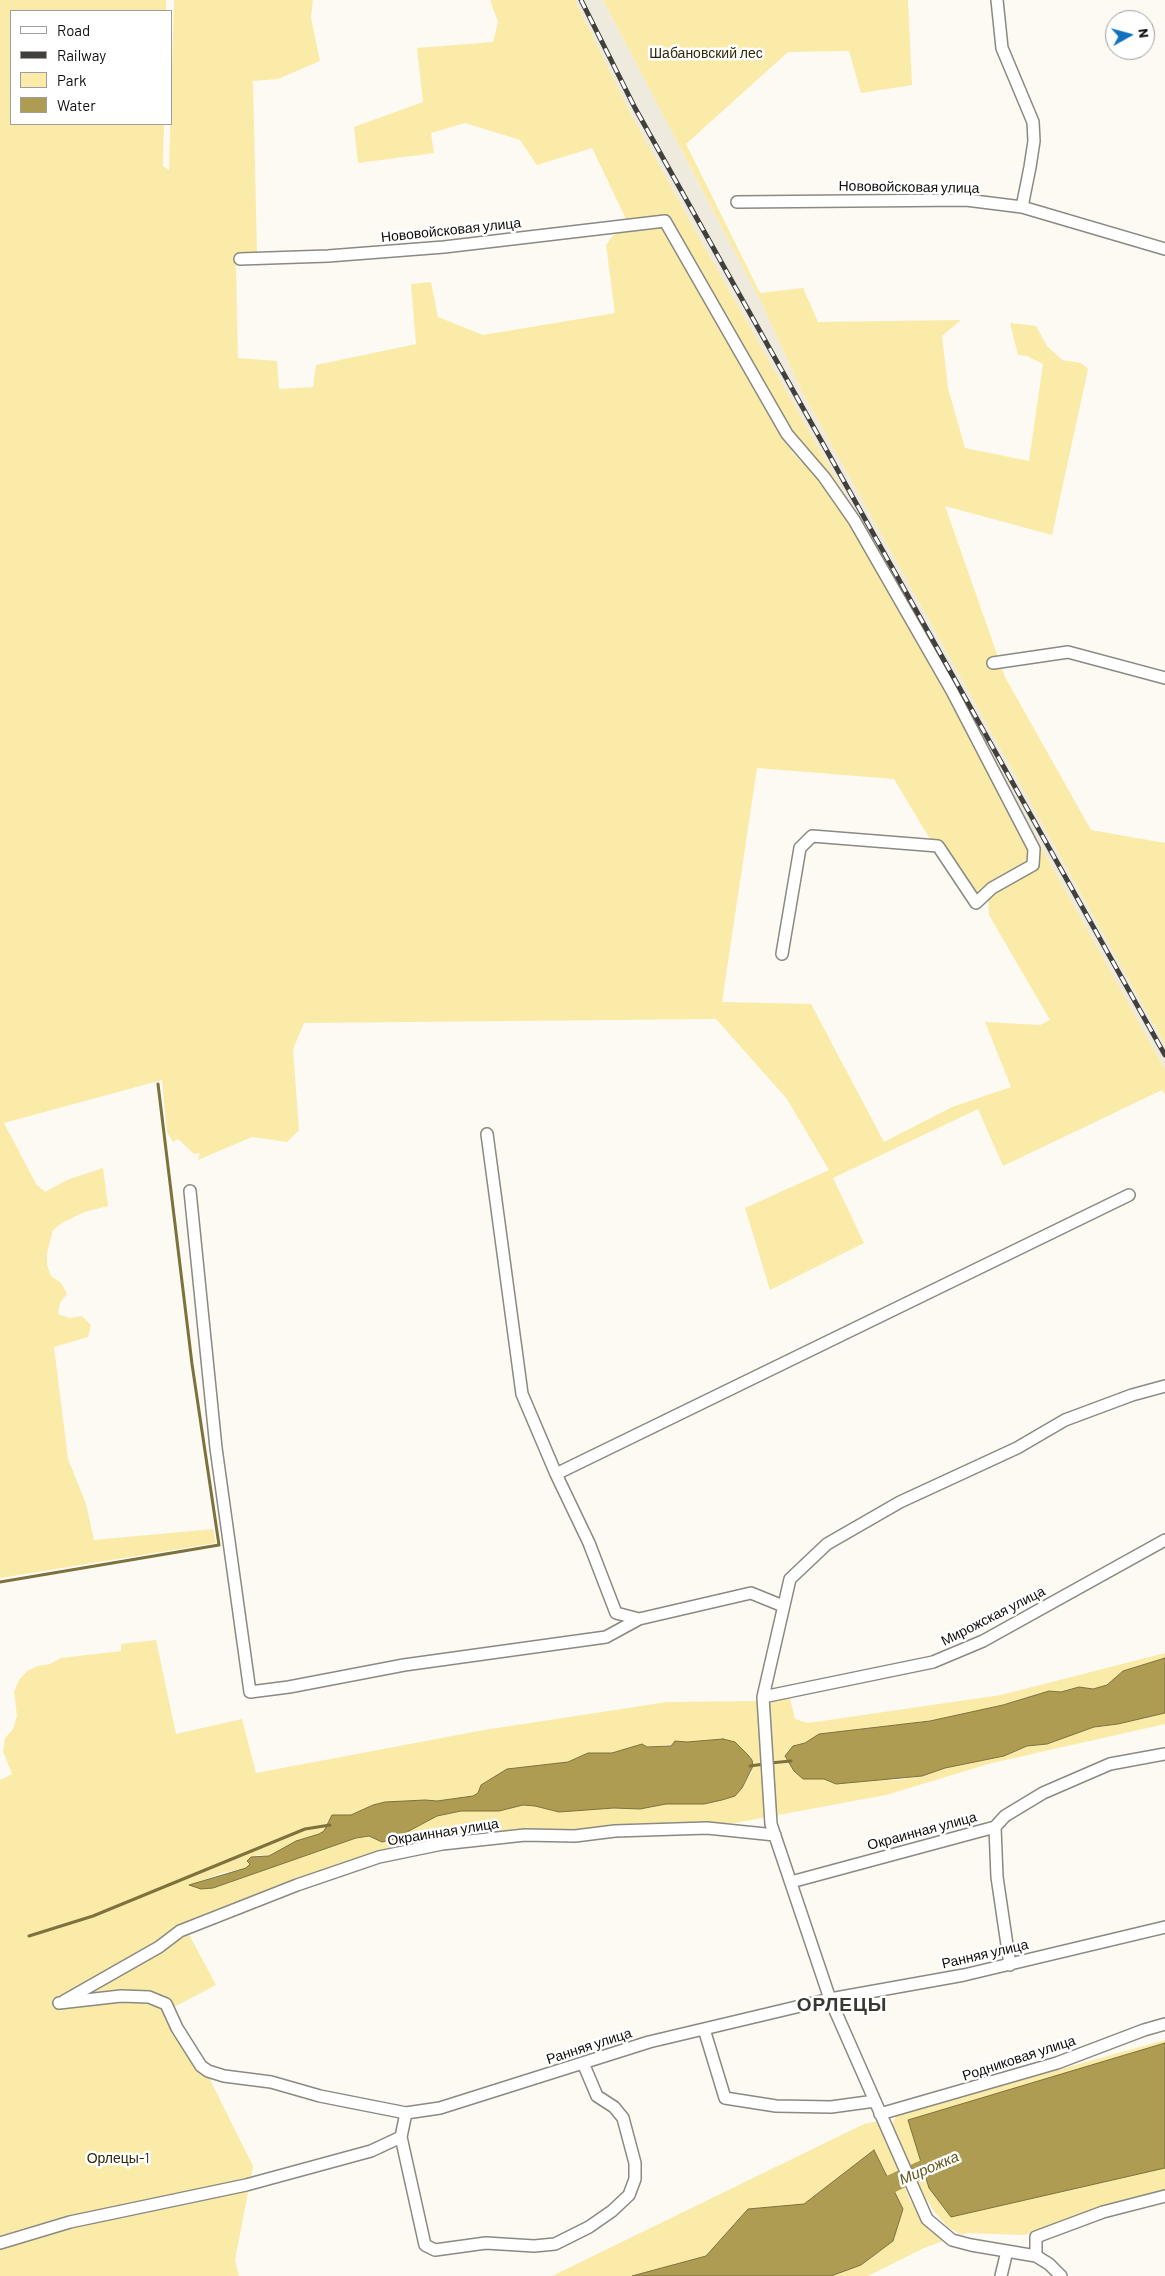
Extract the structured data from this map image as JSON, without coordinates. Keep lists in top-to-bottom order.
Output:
{
  "streets": {
    "street": [
      "Нововойсковая улица",
      "Мирожская улица",
      "Окраинная улица",
      "Ранняя улица",
      "Родниковая улица"
    ]
  },
  "crossings": [
    ["Окраинная улица", "Ранняя улица"]
  ],
  "districts": ["ОРЛЕЦЫ"],
  "water": ["Мирожка"],
  "parks": ["Шабановский лес", "Орлецы-1"],
  "legend": [
    "Road",
    "Railway",
    "Park",
    "Water"
  ],
  "north": "right"
}
